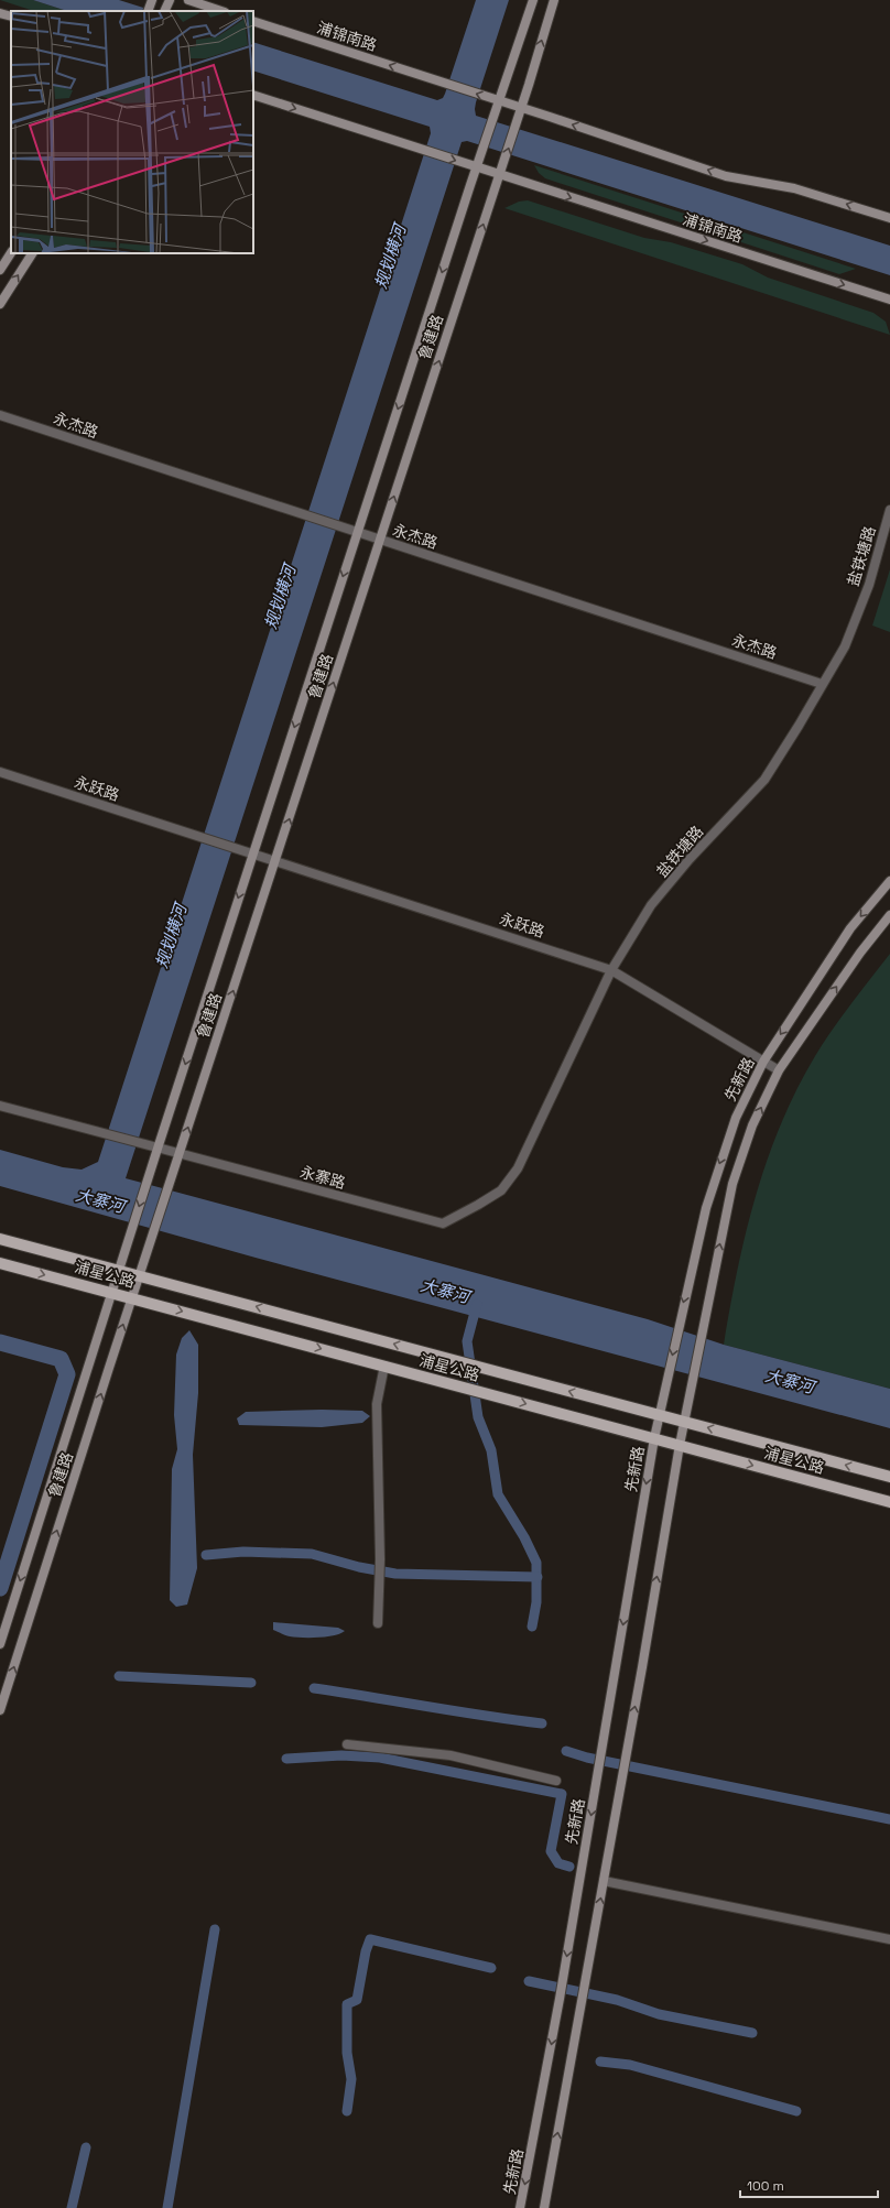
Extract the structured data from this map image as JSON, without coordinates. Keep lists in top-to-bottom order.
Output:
{
  "streets": {
    "main road": ["浦星公路"],
    "street": [
      "浦锦南路",
      "鲁建路",
      "永杰路",
      "盐铁塘路",
      "永跃路",
      "先新路",
      "永寨路"
    ]
  },
  "crossings": [
    ["浦锦南路", "鲁建路"],
    ["鲁建路", "永杰路"],
    ["鲁建路", "永跃路"],
    ["鲁建路", "永寨路"],
    ["鲁建路", "浦星公路"],
    ["永杰路", "盐铁塘路"],
    ["盐铁塘路", "永跃路"],
    ["盐铁塘路", "永寨路"],
    ["永跃路", "先新路"],
    ["先新路", "浦星公路"]
  ],
  "water": ["规划横河", "大寨河"],
  "scale_bar": "100 m"
}
